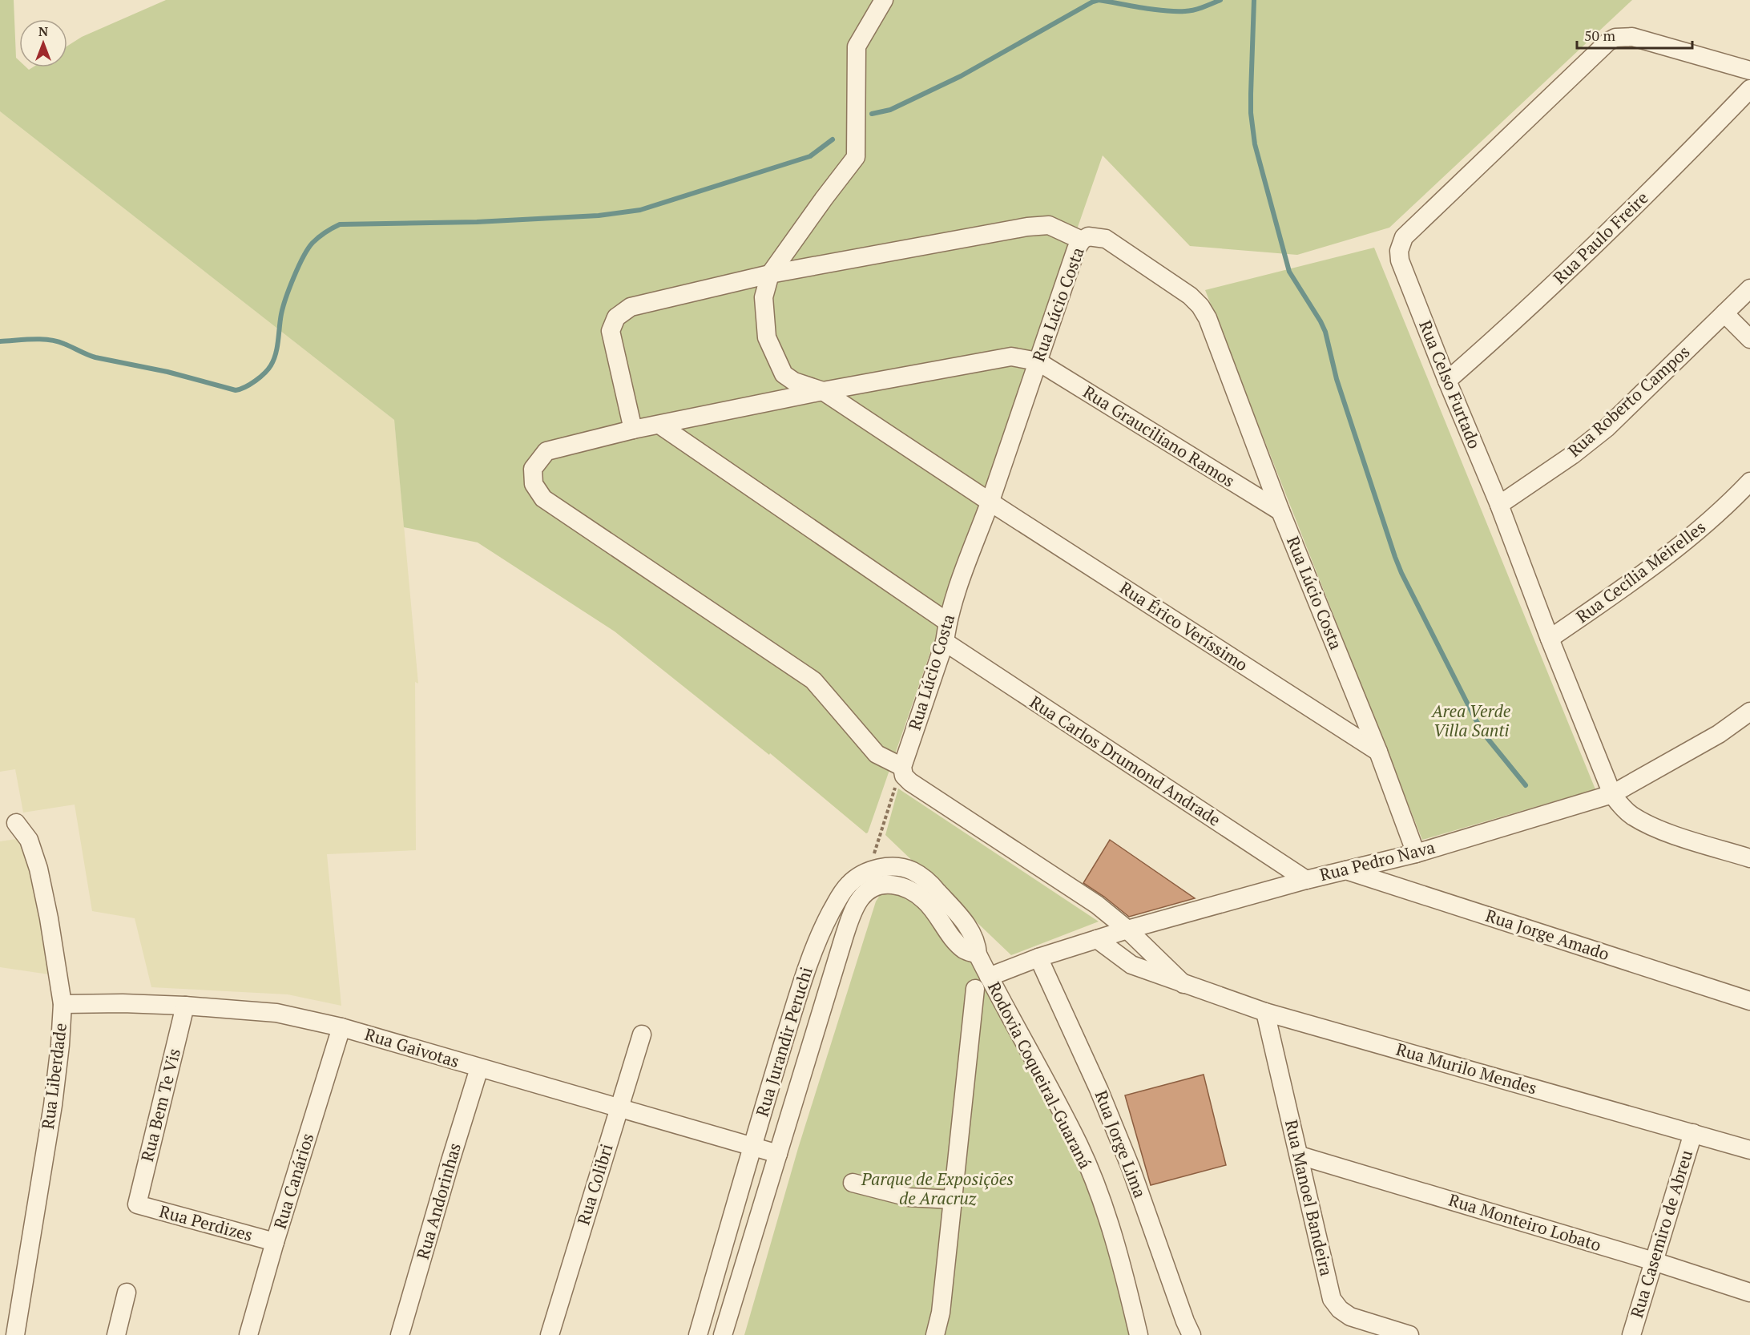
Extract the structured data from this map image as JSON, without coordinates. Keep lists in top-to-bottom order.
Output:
{
  "streets": {
    "street": [
      "Rua Paulo Freire",
      "Rua Lúcio Costa",
      "Rua Celso Furtado",
      "Rua Roberto Campos",
      "Rua Grauciliano Ramos",
      "Rua Cecília Meirelles",
      "Rua Érico Veríssimo",
      "Rua Carlos Drumond Andrade",
      "Rua Pedro Nava",
      "Rua Jorge Amado",
      "Rua Jurandir Peruchi",
      "Rua Gaivotas",
      "Rua Murilo Mendes",
      "Rodovia Coqueiral-Guaraná",
      "Rua Liberdade",
      "Rua Bem Te Vis",
      "Rua Jorge Lima",
      "Rua Canários",
      "Rua Colibri",
      "Rua Manoel Bandeira",
      "Rua Andorinhas",
      "Rua Monteiro Lobato",
      "Rua Perdizes",
      "Rua Casemiro de Abreu"
    ]
  },
  "crossings": [
    ["Rua Paulo Freire", "Rua Celso Furtado"],
    ["Rua Lúcio Costa", "Rua Grauciliano Ramos"],
    ["Rua Lúcio Costa", "Rua Érico Veríssimo"],
    ["Rua Lúcio Costa", "Rua Carlos Drumond Andrade"],
    ["Rua Lúcio Costa", "Rua Pedro Nava"],
    ["Rua Celso Furtado", "Rua Roberto Campos"],
    ["Rua Celso Furtado", "Rua Cecília Meirelles"],
    ["Rua Celso Furtado", "Rua Pedro Nava"],
    ["Rua Carlos Drumond Andrade", "Rua Pedro Nava"],
    ["Rua Pedro Nava", "Rua Jorge Amado"],
    ["Rua Pedro Nava", "Rua Murilo Mendes"],
    ["Rua Pedro Nava", "Rodovia Coqueiral-Guaraná"],
    ["Rua Pedro Nava", "Rua Jorge Lima"],
    ["Rua Jurandir Peruchi", "Rua Gaivotas"],
    ["Rua Jurandir Peruchi", "Rodovia Coqueiral-Guaraná"],
    ["Rua Gaivotas", "Rua Liberdade"],
    ["Rua Gaivotas", "Rua Bem Te Vis"],
    ["Rua Gaivotas", "Rua Canários"],
    ["Rua Gaivotas", "Rua Colibri"],
    ["Rua Gaivotas", "Rua Andorinhas"],
    ["Rua Murilo Mendes", "Rua Manoel Bandeira"],
    ["Rua Murilo Mendes", "Rua Casemiro de Abreu"],
    ["Rua Bem Te Vis", "Rua Perdizes"],
    ["Rua Canários", "Rua Perdizes"],
    ["Rua Manoel Bandeira", "Rua Monteiro Lobato"],
    ["Rua Monteiro Lobato", "Rua Casemiro de Abreu"]
  ],
  "parks": ["Area Verde Villa Santi", "Parque de Exposições de Aracruz"],
  "scale_bar": "50 m",
  "north": "top"
}
